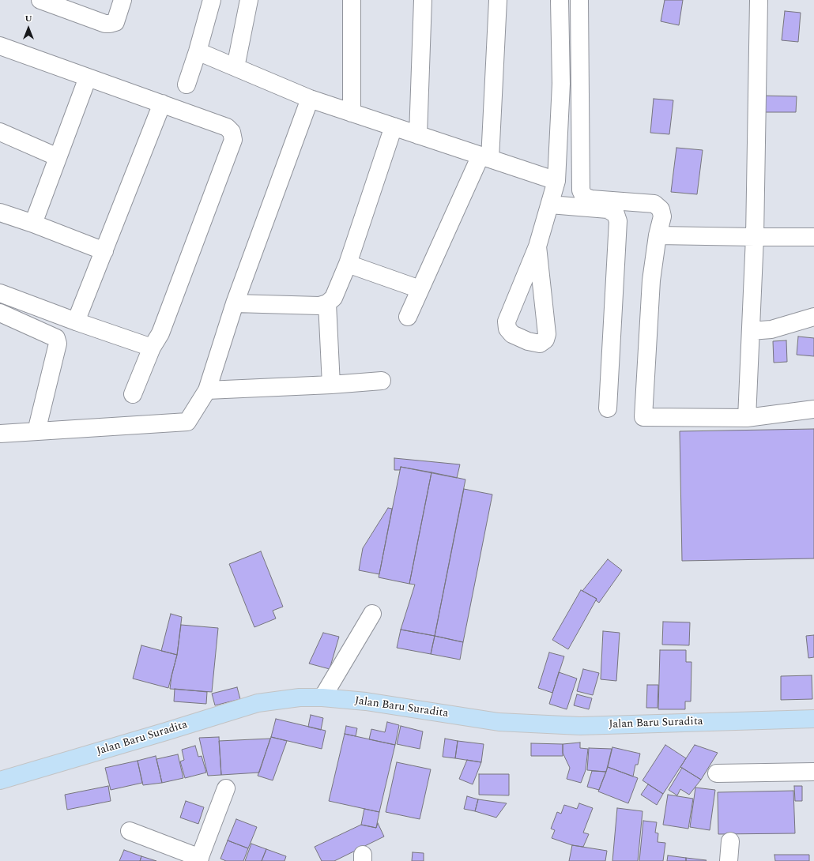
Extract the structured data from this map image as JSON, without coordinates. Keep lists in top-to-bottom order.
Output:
{
  "streets": {
    "main road": ["Jalan Baru Suradita"]
  },
  "north": "top"
}
